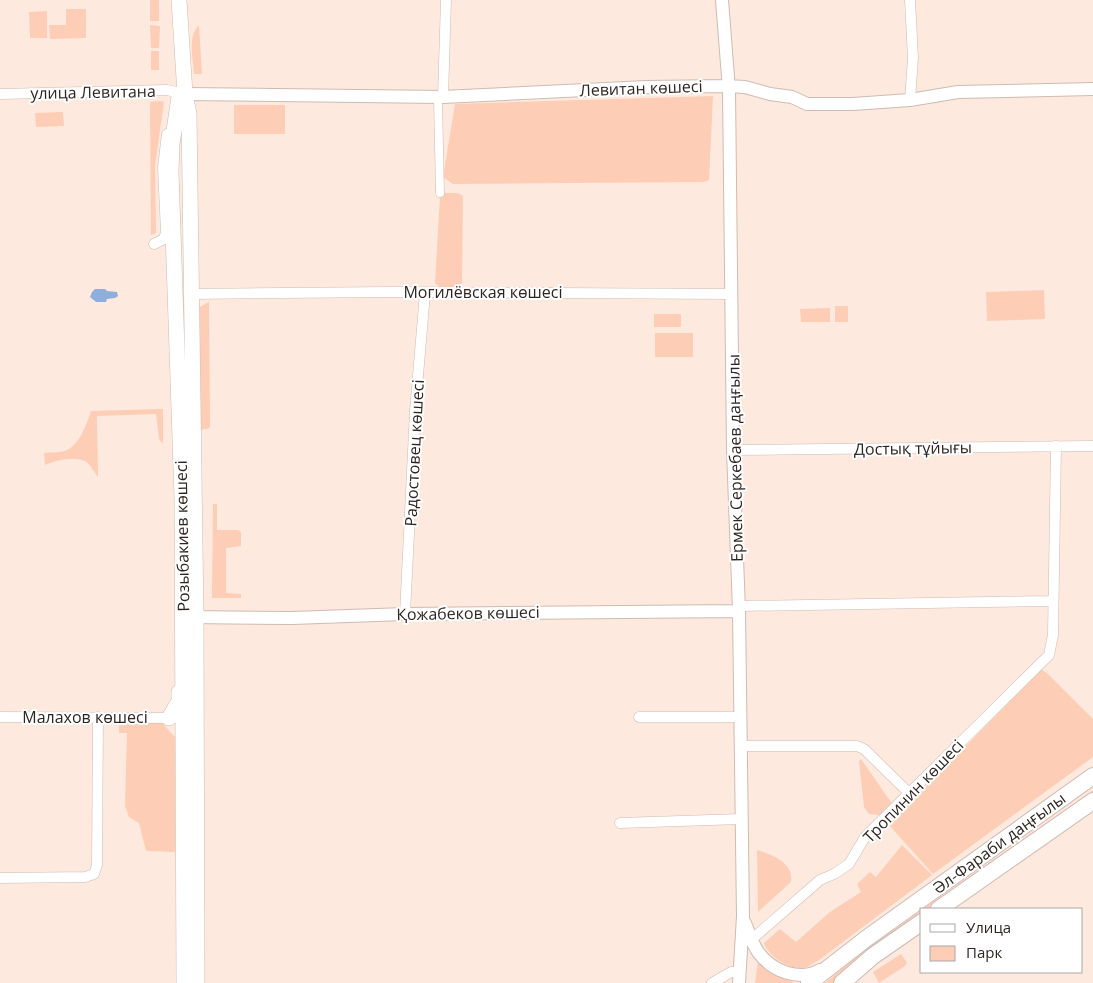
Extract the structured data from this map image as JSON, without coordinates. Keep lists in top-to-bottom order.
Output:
{
  "streets": {
    "main road": ["Розыбакиев көшесі", "Әл-Фараби даңғылы"],
    "street": [
      "Левитан көшесі",
      "улица Левитана",
      "Могилёвская көшесі",
      "Достық тұйығы",
      "Радостовец көшесі",
      "Ермек Серкебаев даңғылы",
      "Қожабеков көшесі",
      "Малахов көшесі",
      "Тропинин көшесі"
    ]
  },
  "crossings": [
    ["Левитан көшесі", "улица Левитана"],
    ["Левитан көшесі", "Ермек Серкебаев даңғылы"],
    ["Левитан көшесі", "Розыбакиев көшесі"],
    ["улица Левитана", "Розыбакиев көшесі"],
    ["Могилёвская көшесі", "Радостовец көшесі"],
    ["Могилёвская көшесі", "Ермек Серкебаев даңғылы"],
    ["Могилёвская көшесі", "Розыбакиев көшесі"],
    ["Достық тұйығы", "Ермек Серкебаев даңғылы"],
    ["Радостовец көшесі", "Қожабеков көшесі"],
    ["Ермек Серкебаев даңғылы", "Қожабеков көшесі"],
    ["Розыбакиев көшесі", "Қожабеков көшесі"],
    ["Розыбакиев көшесі", "Малахов көшесі"]
  ],
  "legend": ["Улица", "Парк"]
}
